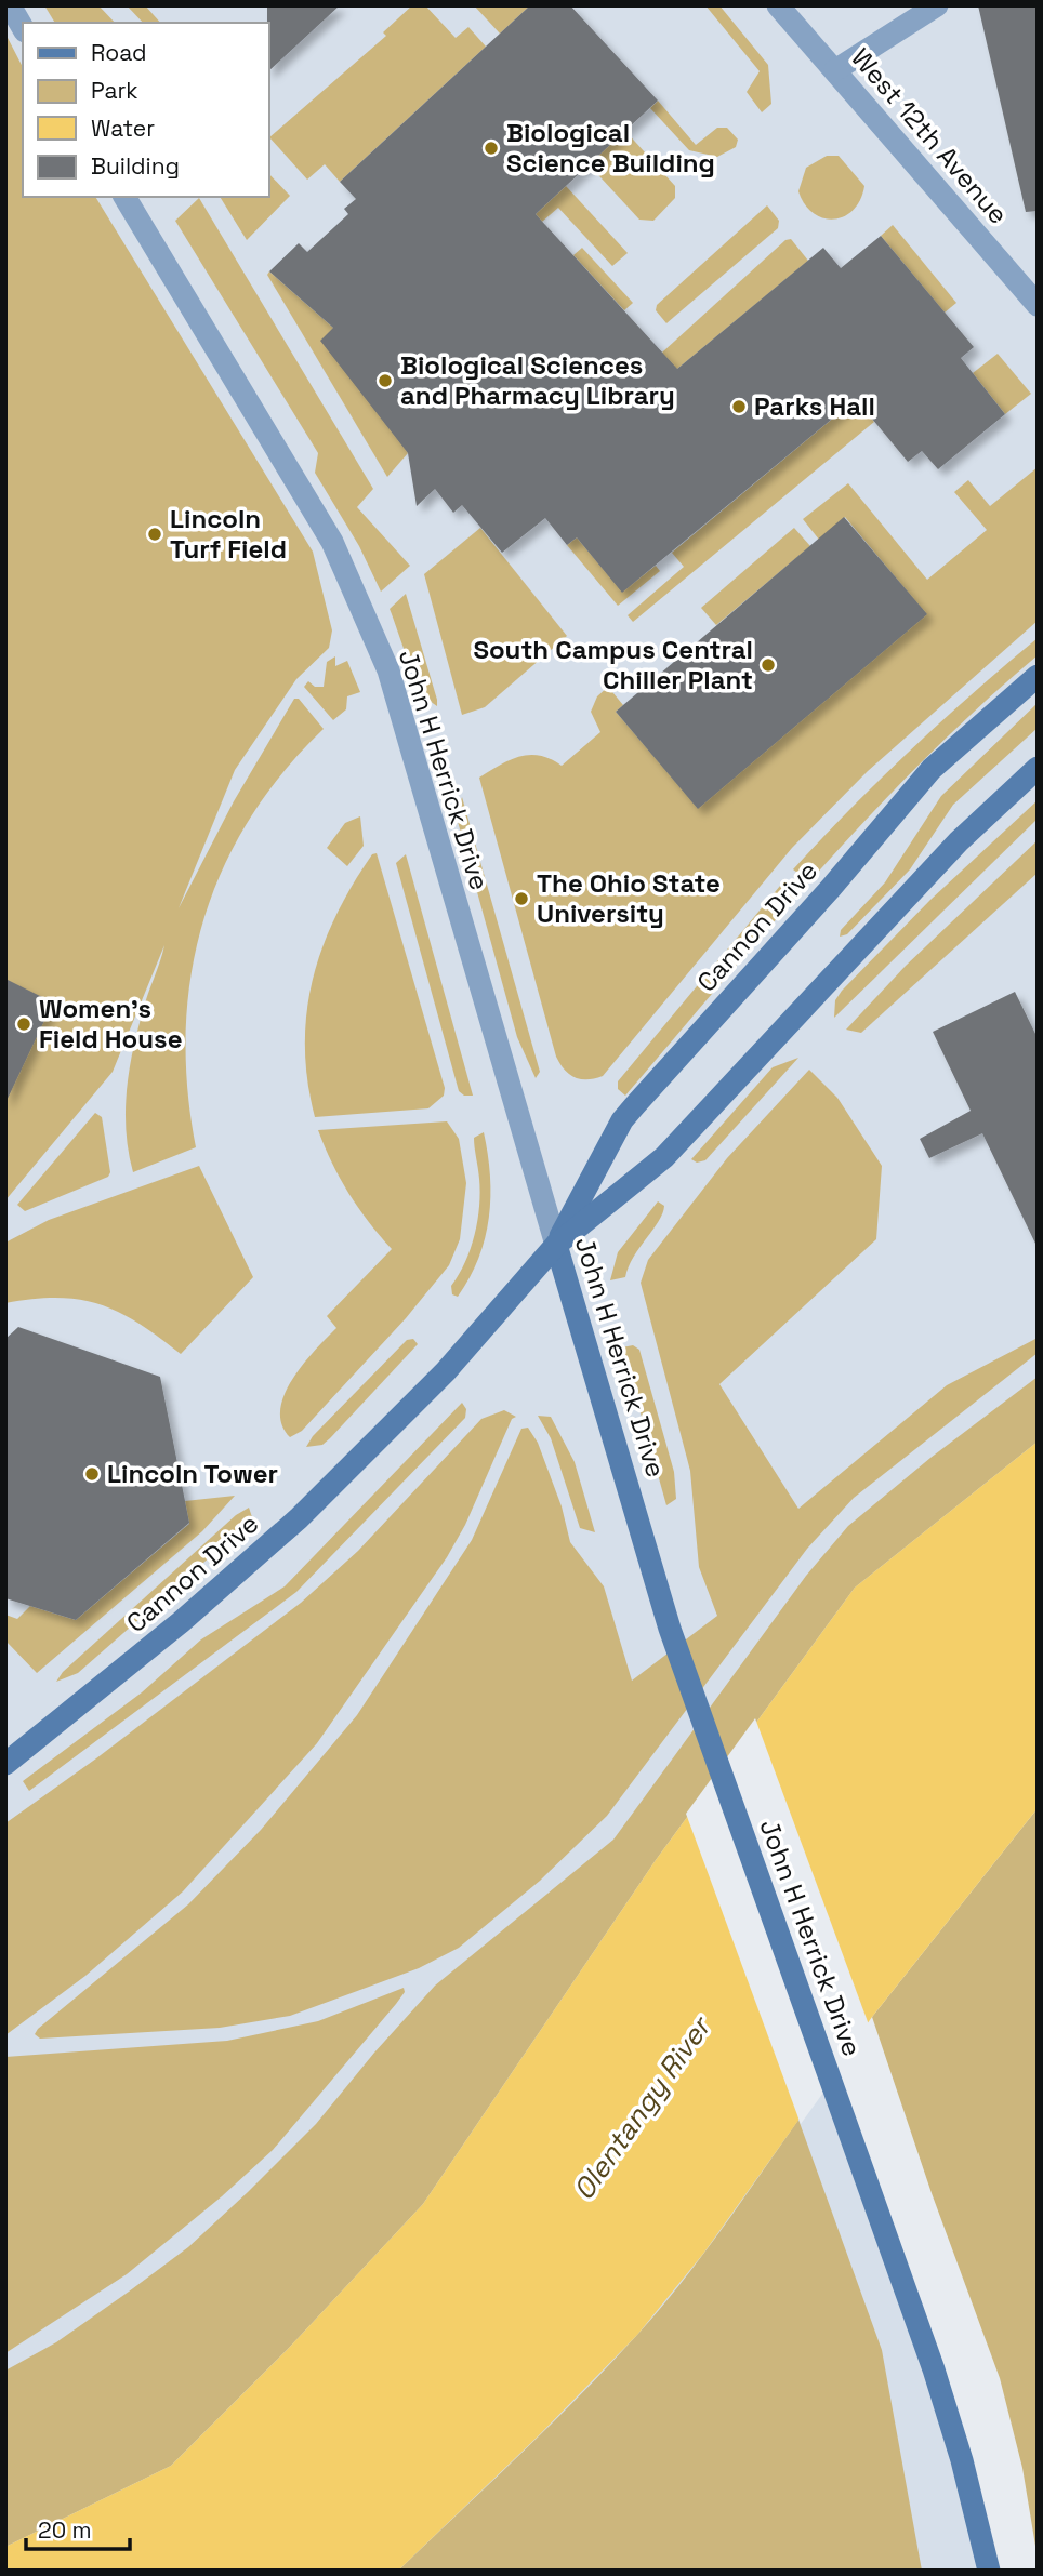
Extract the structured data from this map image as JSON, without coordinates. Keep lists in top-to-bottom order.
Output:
{
  "streets": {
    "street": ["West 12th Avenue", "John H Herrick Drive", "Cannon Drive"]
  },
  "crossings": [
    ["John H Herrick Drive", "Cannon Drive"]
  ],
  "water": ["Olentangy River"],
  "places": [
    "Biological Science Building",
    "Biological Sciences and Pharmacy Library",
    "Parks Hall",
    "Lincoln Turf Field",
    "South Campus Central Chiller Plant",
    "The Ohio State University",
    "Women's Field House",
    "Lincoln Tower"
  ],
  "legend": [
    "Road",
    "Park",
    "Water",
    "Building"
  ],
  "scale_bar": "20 m"
}
